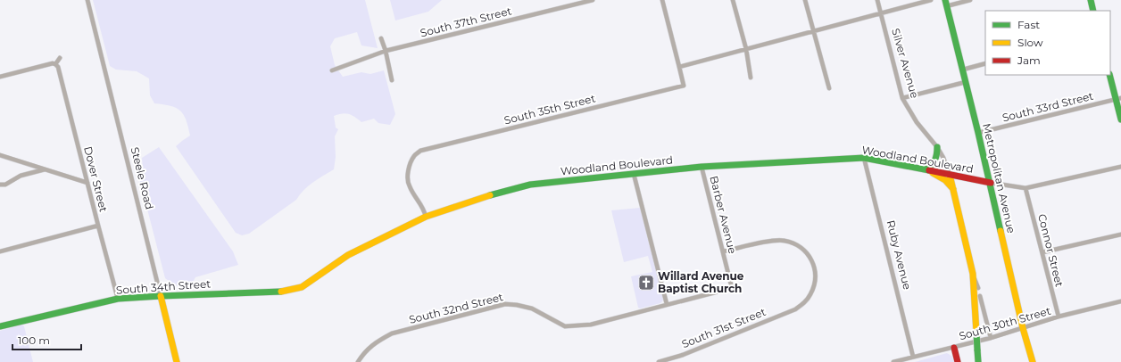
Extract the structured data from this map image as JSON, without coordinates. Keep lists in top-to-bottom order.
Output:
{
  "streets": {
    "street": [
      "South 37th Street",
      "Silver Avenue",
      "South 33rd Street",
      "South 35th Street",
      "Woodland Boulevard",
      "Steele Road",
      "Metropolitan Avenue",
      "Dover Street",
      "Barber Avenue",
      "Connor Street",
      "Ruby Avenue",
      "South 34th Street",
      "South 32nd Street",
      "South 30th Street",
      "South 31st Street"
    ]
  },
  "crossings": [
    ["Silver Avenue", "Woodland Boulevard"],
    ["South 33rd Street", "Metropolitan Avenue"],
    ["South 35th Street", "Woodland Boulevard"],
    ["Woodland Boulevard", "Metropolitan Avenue"],
    ["Woodland Boulevard", "Barber Avenue"],
    ["Woodland Boulevard", "Ruby Avenue"],
    ["Woodland Boulevard", "South 34th Street"],
    ["Steele Road", "South 34th Street"],
    ["Metropolitan Avenue", "South 30th Street"],
    ["Dover Street", "South 34th Street"],
    ["Barber Avenue", "South 32nd Street"],
    ["Barber Avenue", "South 31st Street"],
    ["Connor Street", "South 30th Street"],
    ["Ruby Avenue", "South 30th Street"]
  ],
  "places": {
    "church": ["Willard Avenue Baptist Church"]
  },
  "legend": ["Fast", "Slow", "Jam"],
  "scale_bar": "100 m"
}
